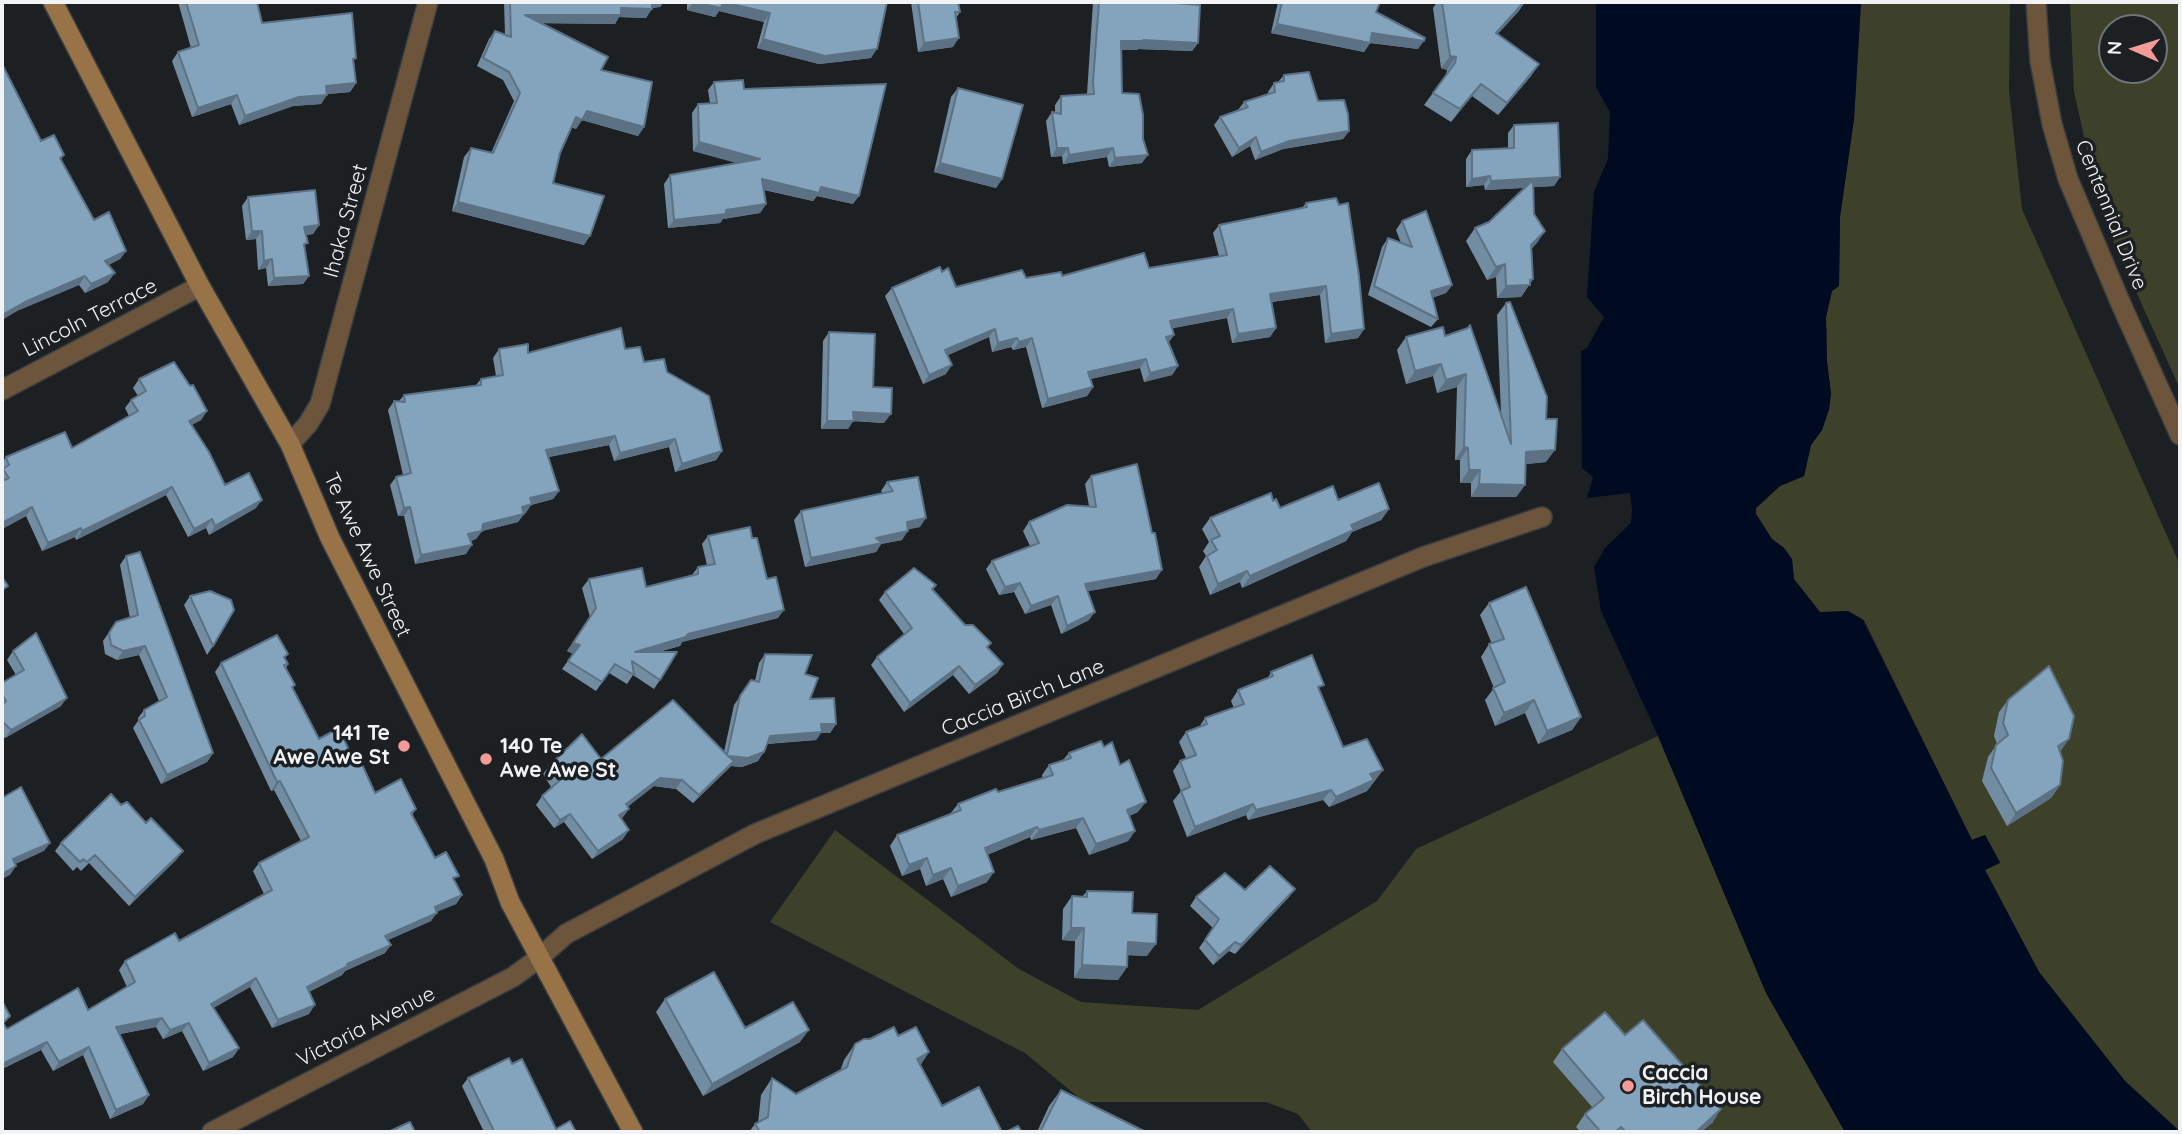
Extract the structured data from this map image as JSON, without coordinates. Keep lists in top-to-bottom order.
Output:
{
  "streets": {
    "main road": ["Te Awe Awe Street"],
    "street": [
      "Centennial Drive",
      "Ihaka Street",
      "Lincoln Terrace",
      "Caccia Birch Lane",
      "Victoria Avenue"
    ]
  },
  "crossings": [
    ["Ihaka Street", "Te Awe Awe Street"],
    ["Lincoln Terrace", "Te Awe Awe Street"],
    ["Te Awe Awe Street", "Caccia Birch Lane"],
    ["Te Awe Awe Street", "Victoria Avenue"],
    ["Caccia Birch Lane", "Victoria Avenue"]
  ],
  "places": ["141 Te Awe Awe St", "140 Te Awe Awe St", "Caccia Birch House"],
  "north": "left"
}
